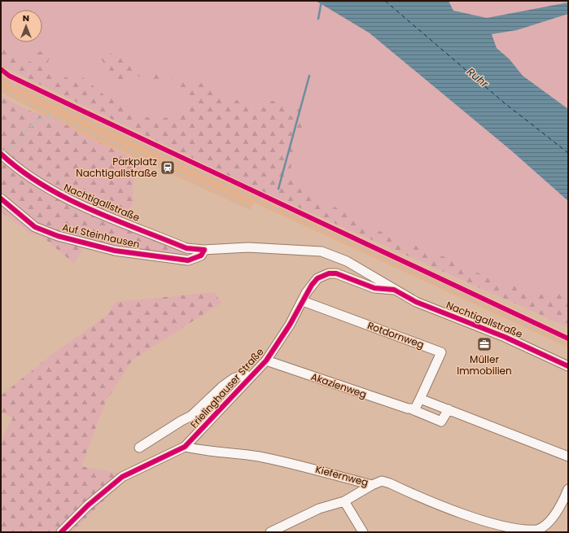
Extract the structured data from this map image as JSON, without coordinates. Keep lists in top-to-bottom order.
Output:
{
  "streets": {
    "street": [
      "Nachtigallstraße",
      "Auf Steinhausen",
      "Rotdornweg",
      "Akazienweg",
      "Frielinghauser Straße",
      "Kiefernweg"
    ]
  },
  "crossings": [
    ["Nachtigallstraße", "Auf Steinhausen"],
    ["Nachtigallstraße", "Frielinghauser Straße"],
    ["Rotdornweg", "Frielinghauser Straße"],
    ["Akazienweg", "Frielinghauser Straße"],
    ["Frielinghauser Straße", "Kiefernweg"]
  ],
  "water": ["Ruhr"],
  "places": {
    "station": ["Parkplatz Nachtigallstraße"],
    "office": ["Müller Immobilien"]
  },
  "north": "top"
}
